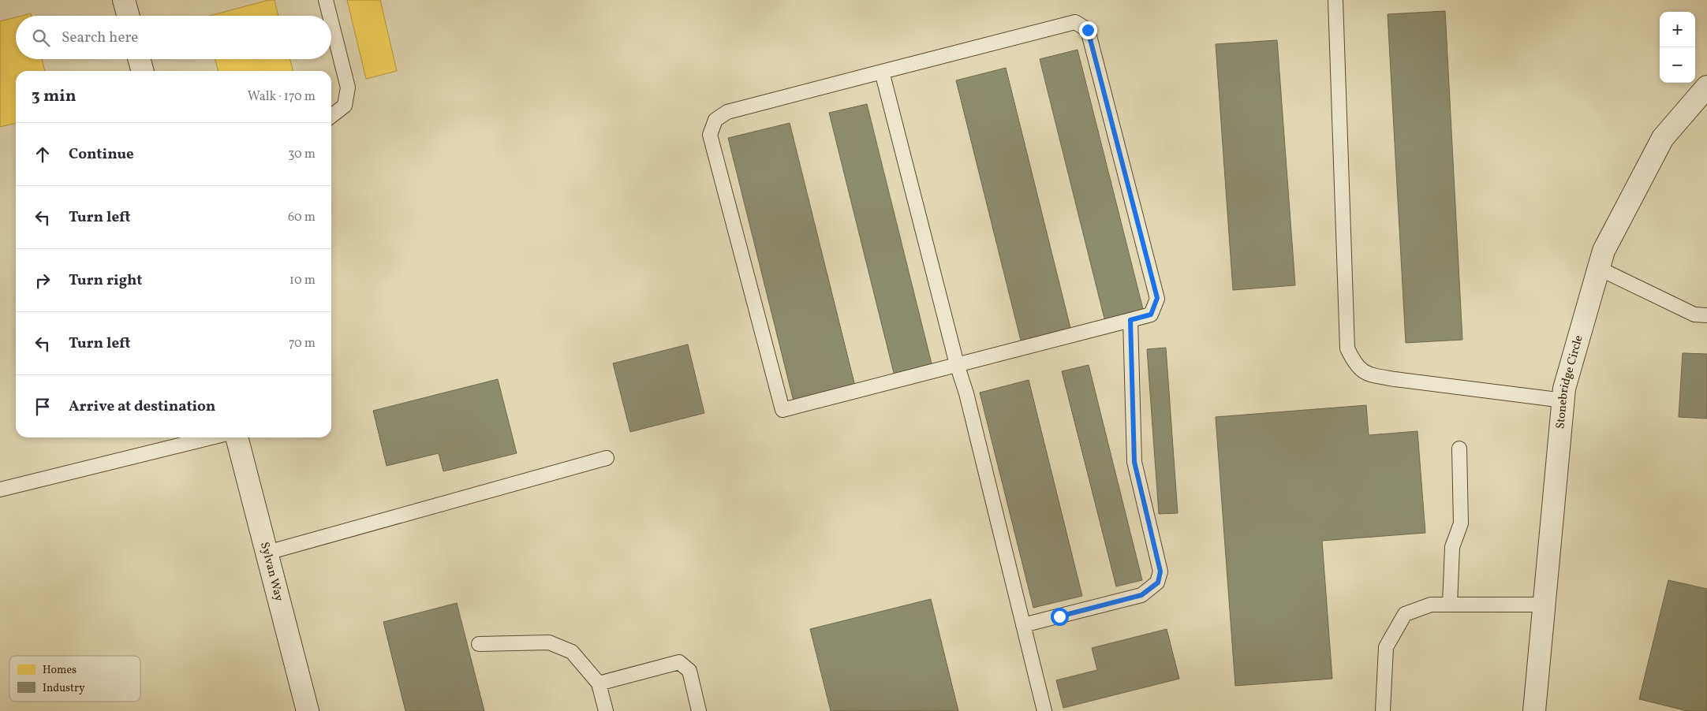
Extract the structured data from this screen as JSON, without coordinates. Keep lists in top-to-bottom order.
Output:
{
  "streets": {
    "street": ["Stonebridge Circle", "Sylvan Way"]
  },
  "legend": ["Homes", "Industry"],
  "page": {
    "map_buttons": ["+", "−"],
    "search": "Search here",
    "heading": ["3 min", "Walk · 170 m"],
    "list": [
      ["Continue", "30 m"],
      ["Turn left", "60 m"],
      ["Turn right", "10 m"],
      ["Turn left", "70 m"],
      "Arrive at destination"
    ]
  }
}
